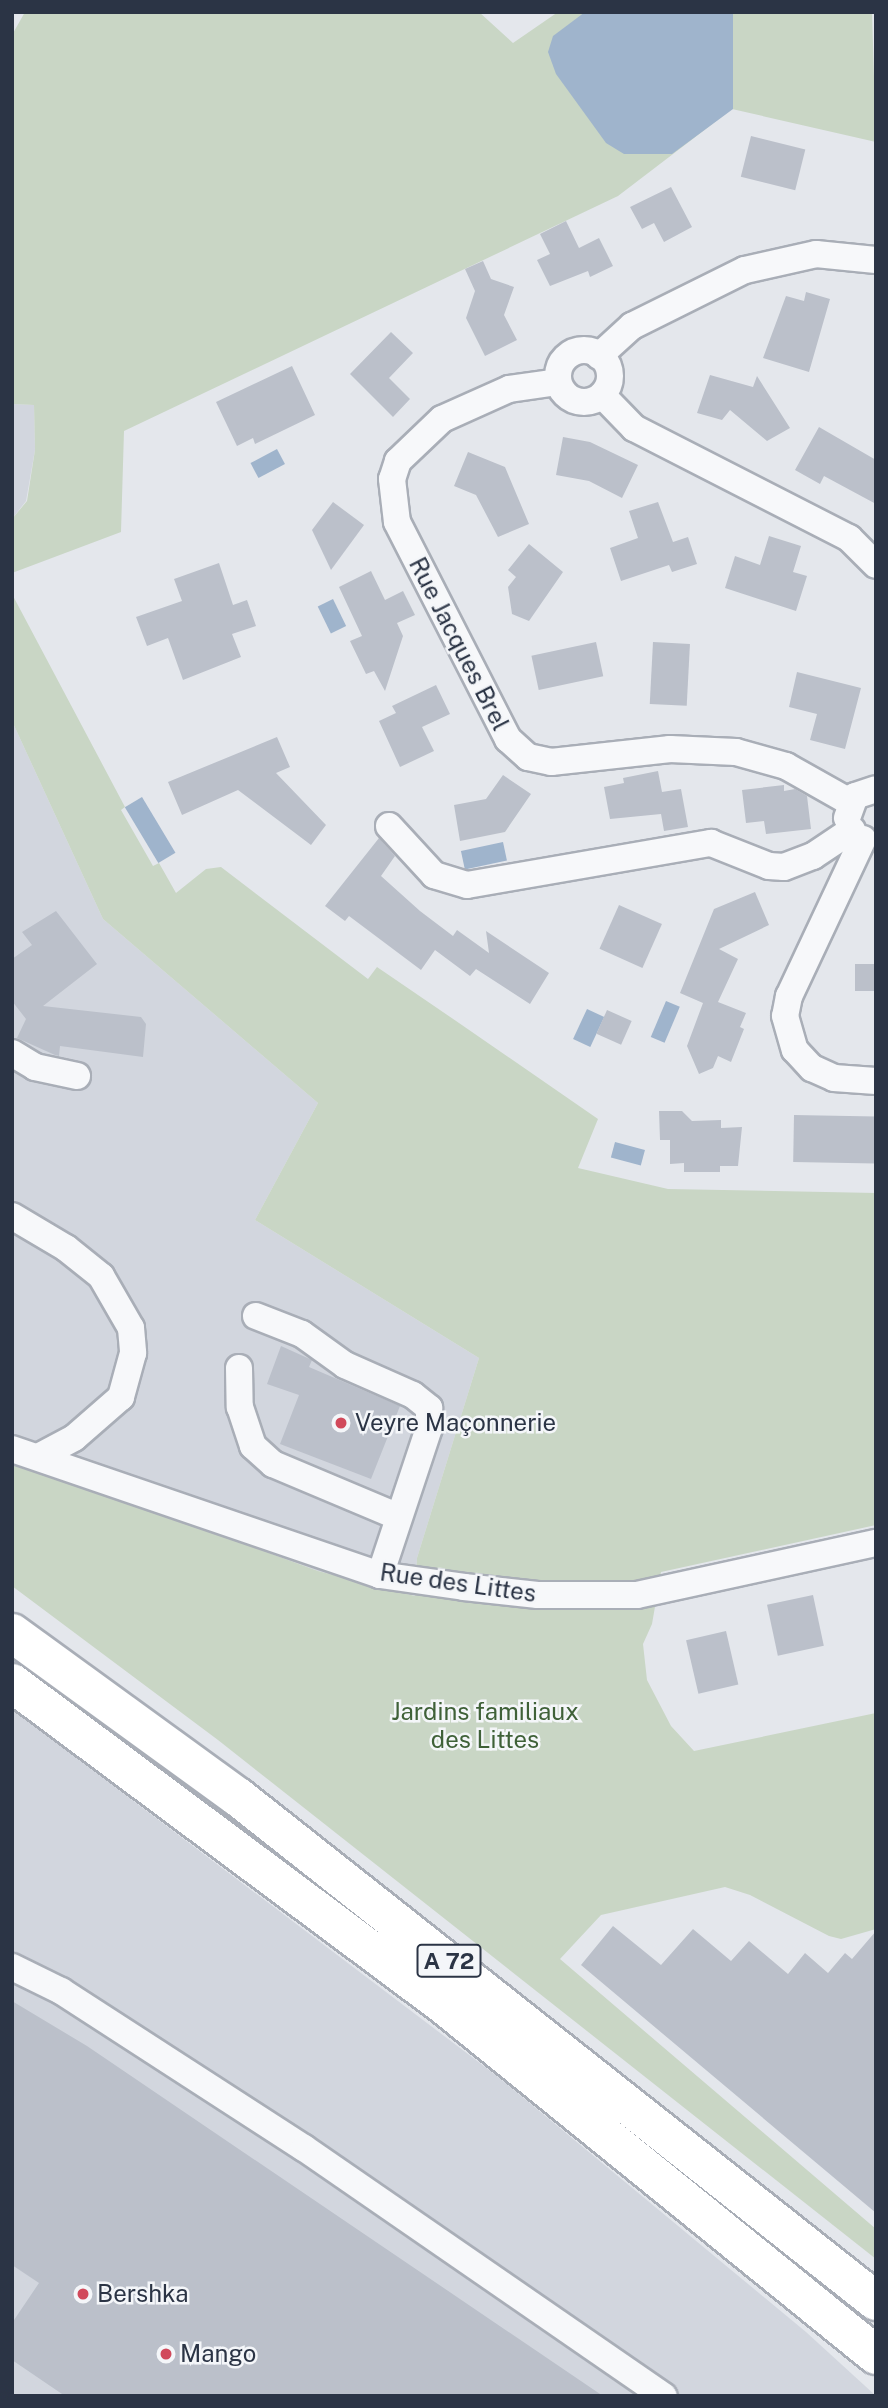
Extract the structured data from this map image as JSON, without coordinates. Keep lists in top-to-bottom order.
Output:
{
  "streets": {
    "highway": ["A 72"],
    "street": ["Rue Jacques Brel", "Rue des Littes"]
  },
  "parks": ["Jardins familiaux des Littes"],
  "places": ["Veyre Maçonnerie", "Bershka", "Mango"]
}
